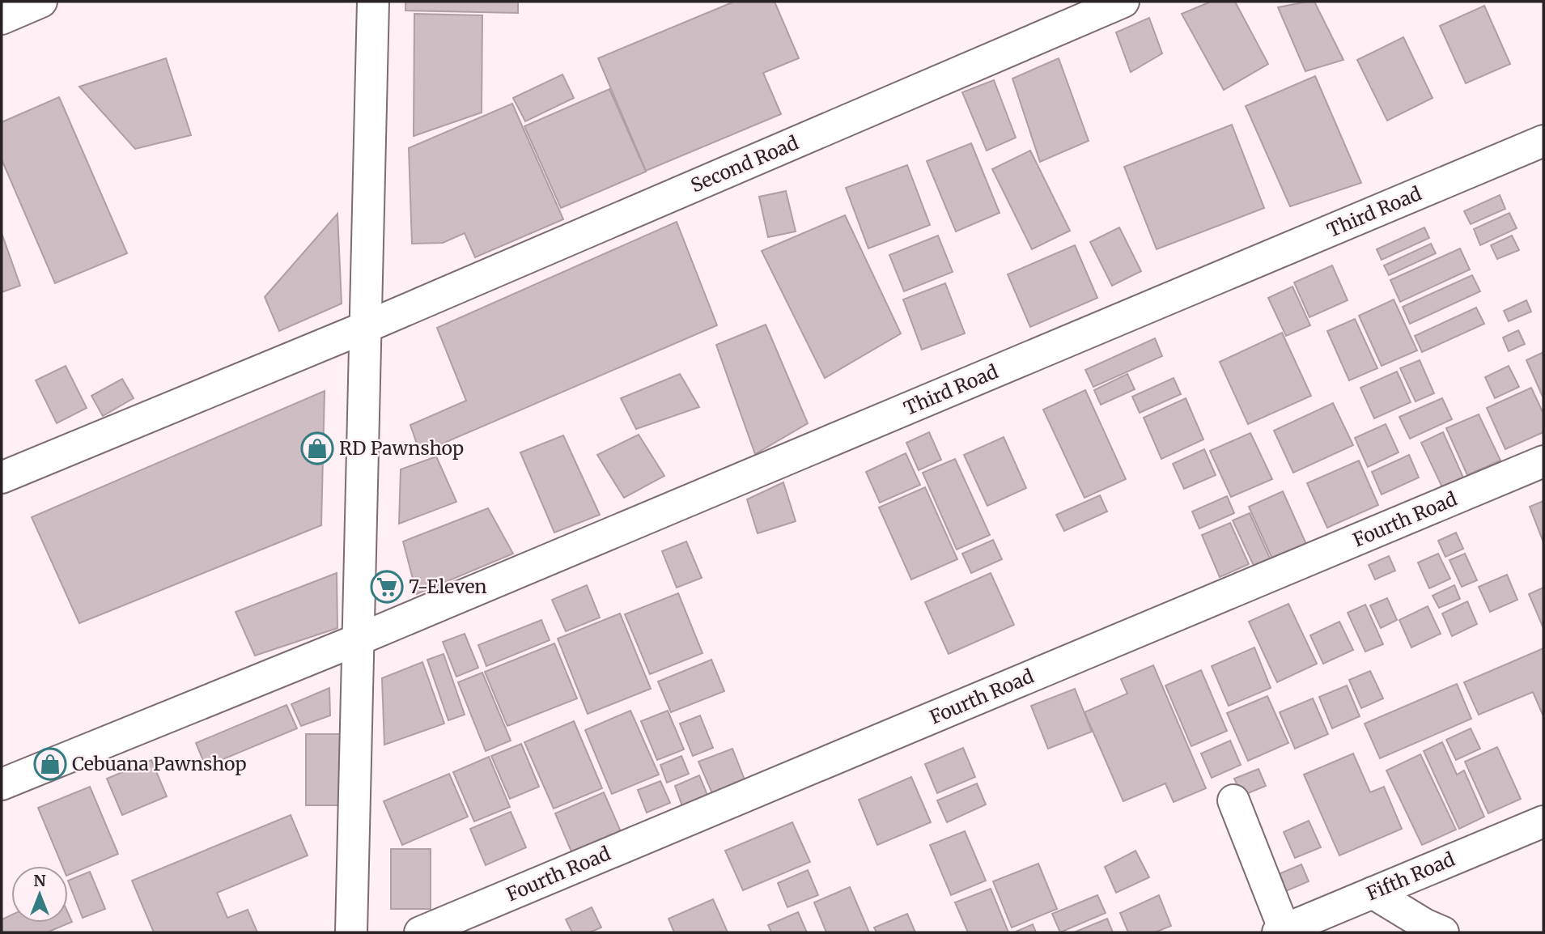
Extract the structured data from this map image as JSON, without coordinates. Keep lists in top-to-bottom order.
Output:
{
  "streets": {
    "street": [
      "Second Road",
      "Third Road",
      "Fourth Road",
      "Fifth Road"
    ]
  },
  "places": {
    "shop": ["RD Pawnshop", "Cebuana Pawnshop"],
    "supermarket": ["7-Eleven"]
  },
  "north": "top"
}
